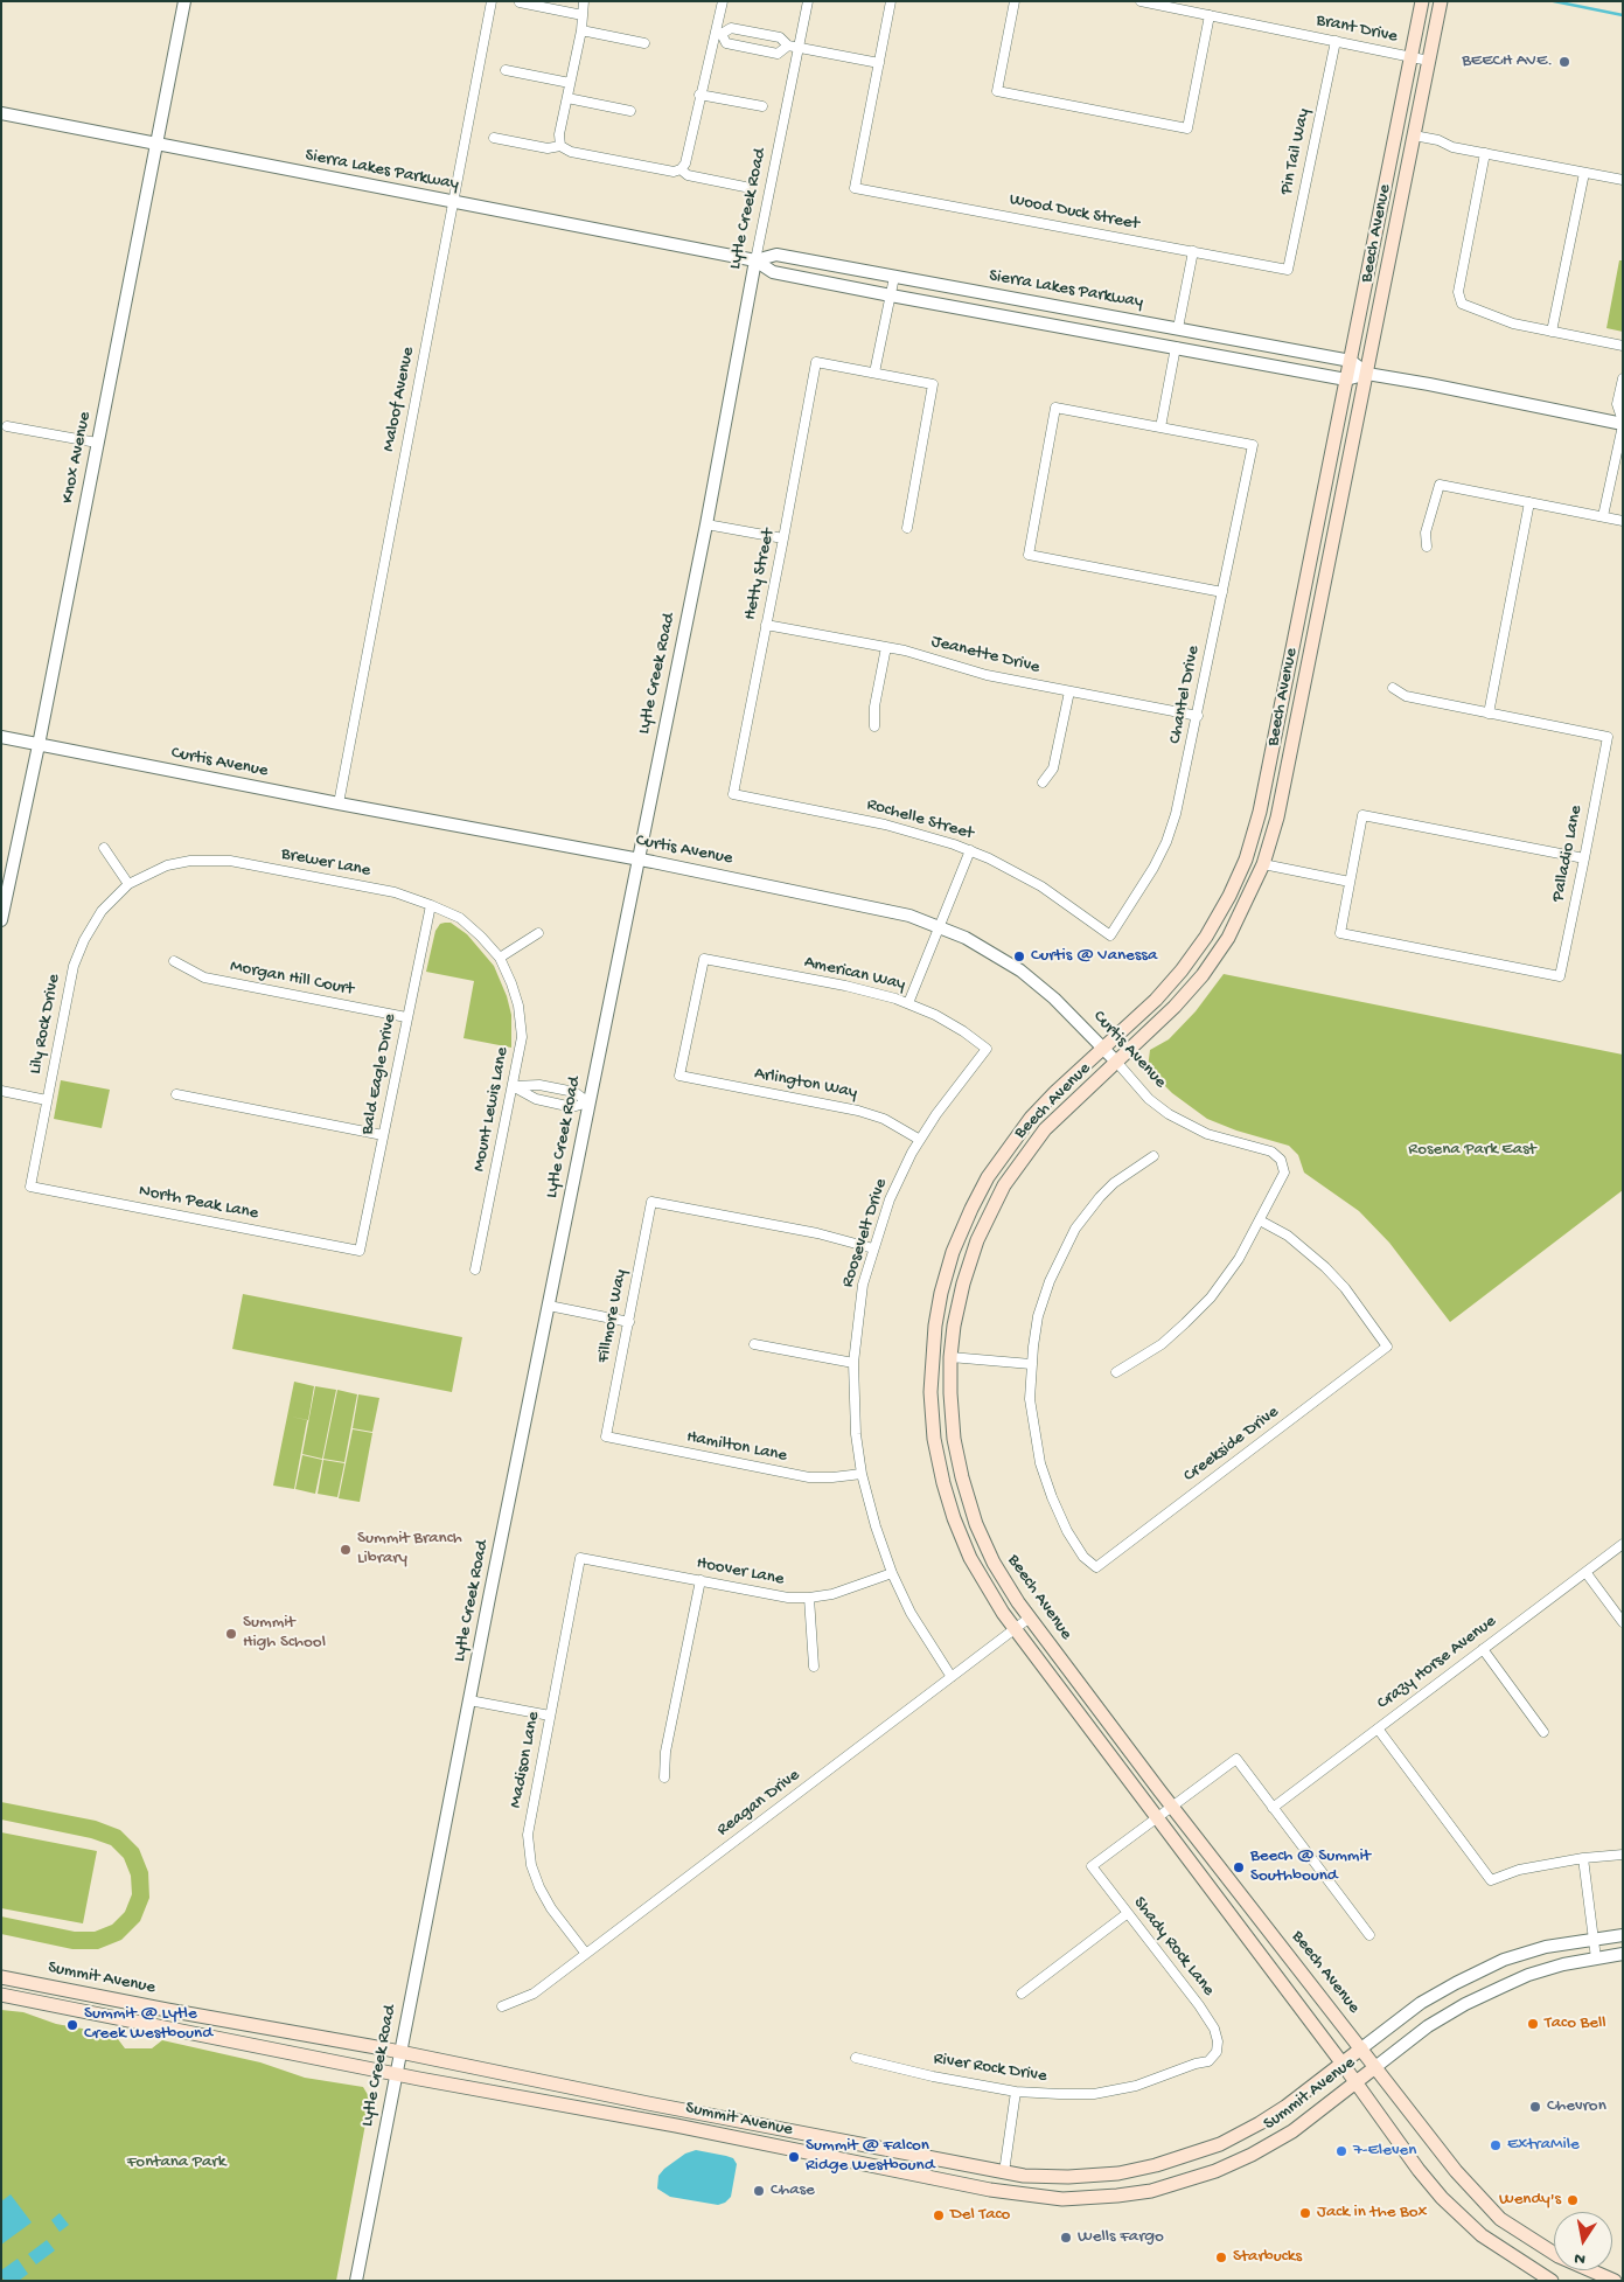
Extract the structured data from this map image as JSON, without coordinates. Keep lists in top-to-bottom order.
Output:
{
  "streets": {
    "main road": ["Beech Avenue", "Summit Avenue"],
    "street": [
      "Brant Drive",
      "Pin Tail Way",
      "Sierra Lakes Parkway",
      "Lytle Creek Road",
      "Wood Duck Street",
      "Maloof Avenue",
      "Knox Avenue",
      "Hetty Street",
      "Jeanette Drive",
      "Chantel Drive",
      "Curtis Avenue",
      "Rochelle Street",
      "Palladio Lane",
      "Brewer Lane",
      "American Way",
      "Morgan Hill Court",
      "Lily Rock Drive",
      "Bald Eagle Drive",
      "Arlington Way",
      "Mount Lewis Lane",
      "North Peak Lane",
      "Roosevelt Drive",
      "Fillmore Way",
      "Creekside Drive",
      "Hamilton Lane",
      "Hoover Lane",
      "Crazy Horse Avenue",
      "Madison Lane",
      "Reagan Drive",
      "Shady Rock Lane",
      "River Rock Drive"
    ]
  },
  "crossings": [
    ["Brant Drive", "Pin Tail Way"],
    ["Brant Drive", "Beech Avenue"],
    ["Pin Tail Way", "Wood Duck Street"],
    ["Sierra Lakes Parkway", "Lytle Creek Road"],
    ["Sierra Lakes Parkway", "Beech Avenue"],
    ["Sierra Lakes Parkway", "Maloof Avenue"],
    ["Sierra Lakes Parkway", "Knox Avenue"],
    ["Lytle Creek Road", "Curtis Avenue"],
    ["Lytle Creek Road", "Summit Avenue"],
    ["Beech Avenue", "Curtis Avenue"],
    ["Beech Avenue", "Reagan Drive"],
    ["Beech Avenue", "Shady Rock Lane"],
    ["Beech Avenue", "Summit Avenue"],
    ["Maloof Avenue", "Curtis Avenue"],
    ["Knox Avenue", "Curtis Avenue"],
    ["Hetty Street", "Jeanette Drive"],
    ["Hetty Street", "Rochelle Street"],
    ["Jeanette Drive", "Chantel Drive"],
    ["Chantel Drive", "Rochelle Street"],
    ["Curtis Avenue", "Creekside Drive"],
    ["Brewer Lane", "Lily Rock Drive"],
    ["Brewer Lane", "Bald Eagle Drive"],
    ["Brewer Lane", "Mount Lewis Lane"],
    ["American Way", "Arlington Way"],
    ["American Way", "Roosevelt Drive"],
    ["Morgan Hill Court", "Bald Eagle Drive"],
    ["Lily Rock Drive", "North Peak Lane"],
    ["Bald Eagle Drive", "North Peak Lane"],
    ["Arlington Way", "Roosevelt Drive"],
    ["Roosevelt Drive", "Fillmore Way"],
    ["Roosevelt Drive", "Hamilton Lane"],
    ["Roosevelt Drive", "Hoover Lane"],
    ["Roosevelt Drive", "Reagan Drive"],
    ["Fillmore Way", "Hamilton Lane"],
    ["Hoover Lane", "Madison Lane"],
    ["Madison Lane", "Reagan Drive"],
    ["Shady Rock Lane", "River Rock Drive"]
  ],
  "parks": ["Rosena Park East", "Fontana Park"],
  "places": [
    "BEECH AVE.",
    "Curtis @ Vanessa",
    "Summit Branch Library",
    "Summit High School",
    "Beech @ Summit Southbound",
    "Taco Bell",
    "Summit @ Lytle Creek Westbound",
    "Chevron",
    "ExtraMile",
    "7-Eleven",
    "Summit @ Falcon Ridge Westbound",
    "Chase",
    "Wendy's",
    "Jack in the Box",
    "Del Taco",
    "Wells Fargo",
    "Starbucks"
  ],
  "north": "bottom"
}
